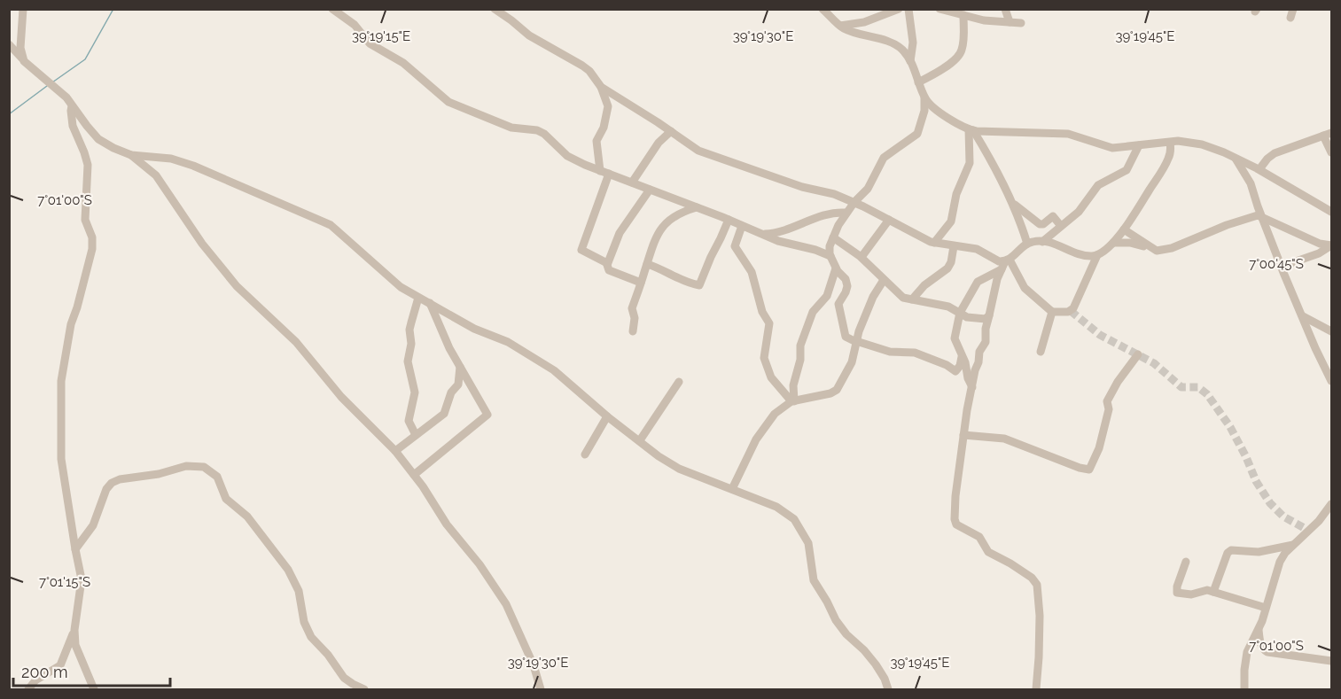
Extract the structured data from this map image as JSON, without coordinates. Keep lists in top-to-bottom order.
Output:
{
  "scale_bar": "200 m",
  "coordinates": [
    "39°19'15\"E",
    "39°19'30\"E",
    "39°19'45\"E",
    "7°01'00\"S",
    "7°00'45\"S",
    "7°01'15\"S"
  ]
}
